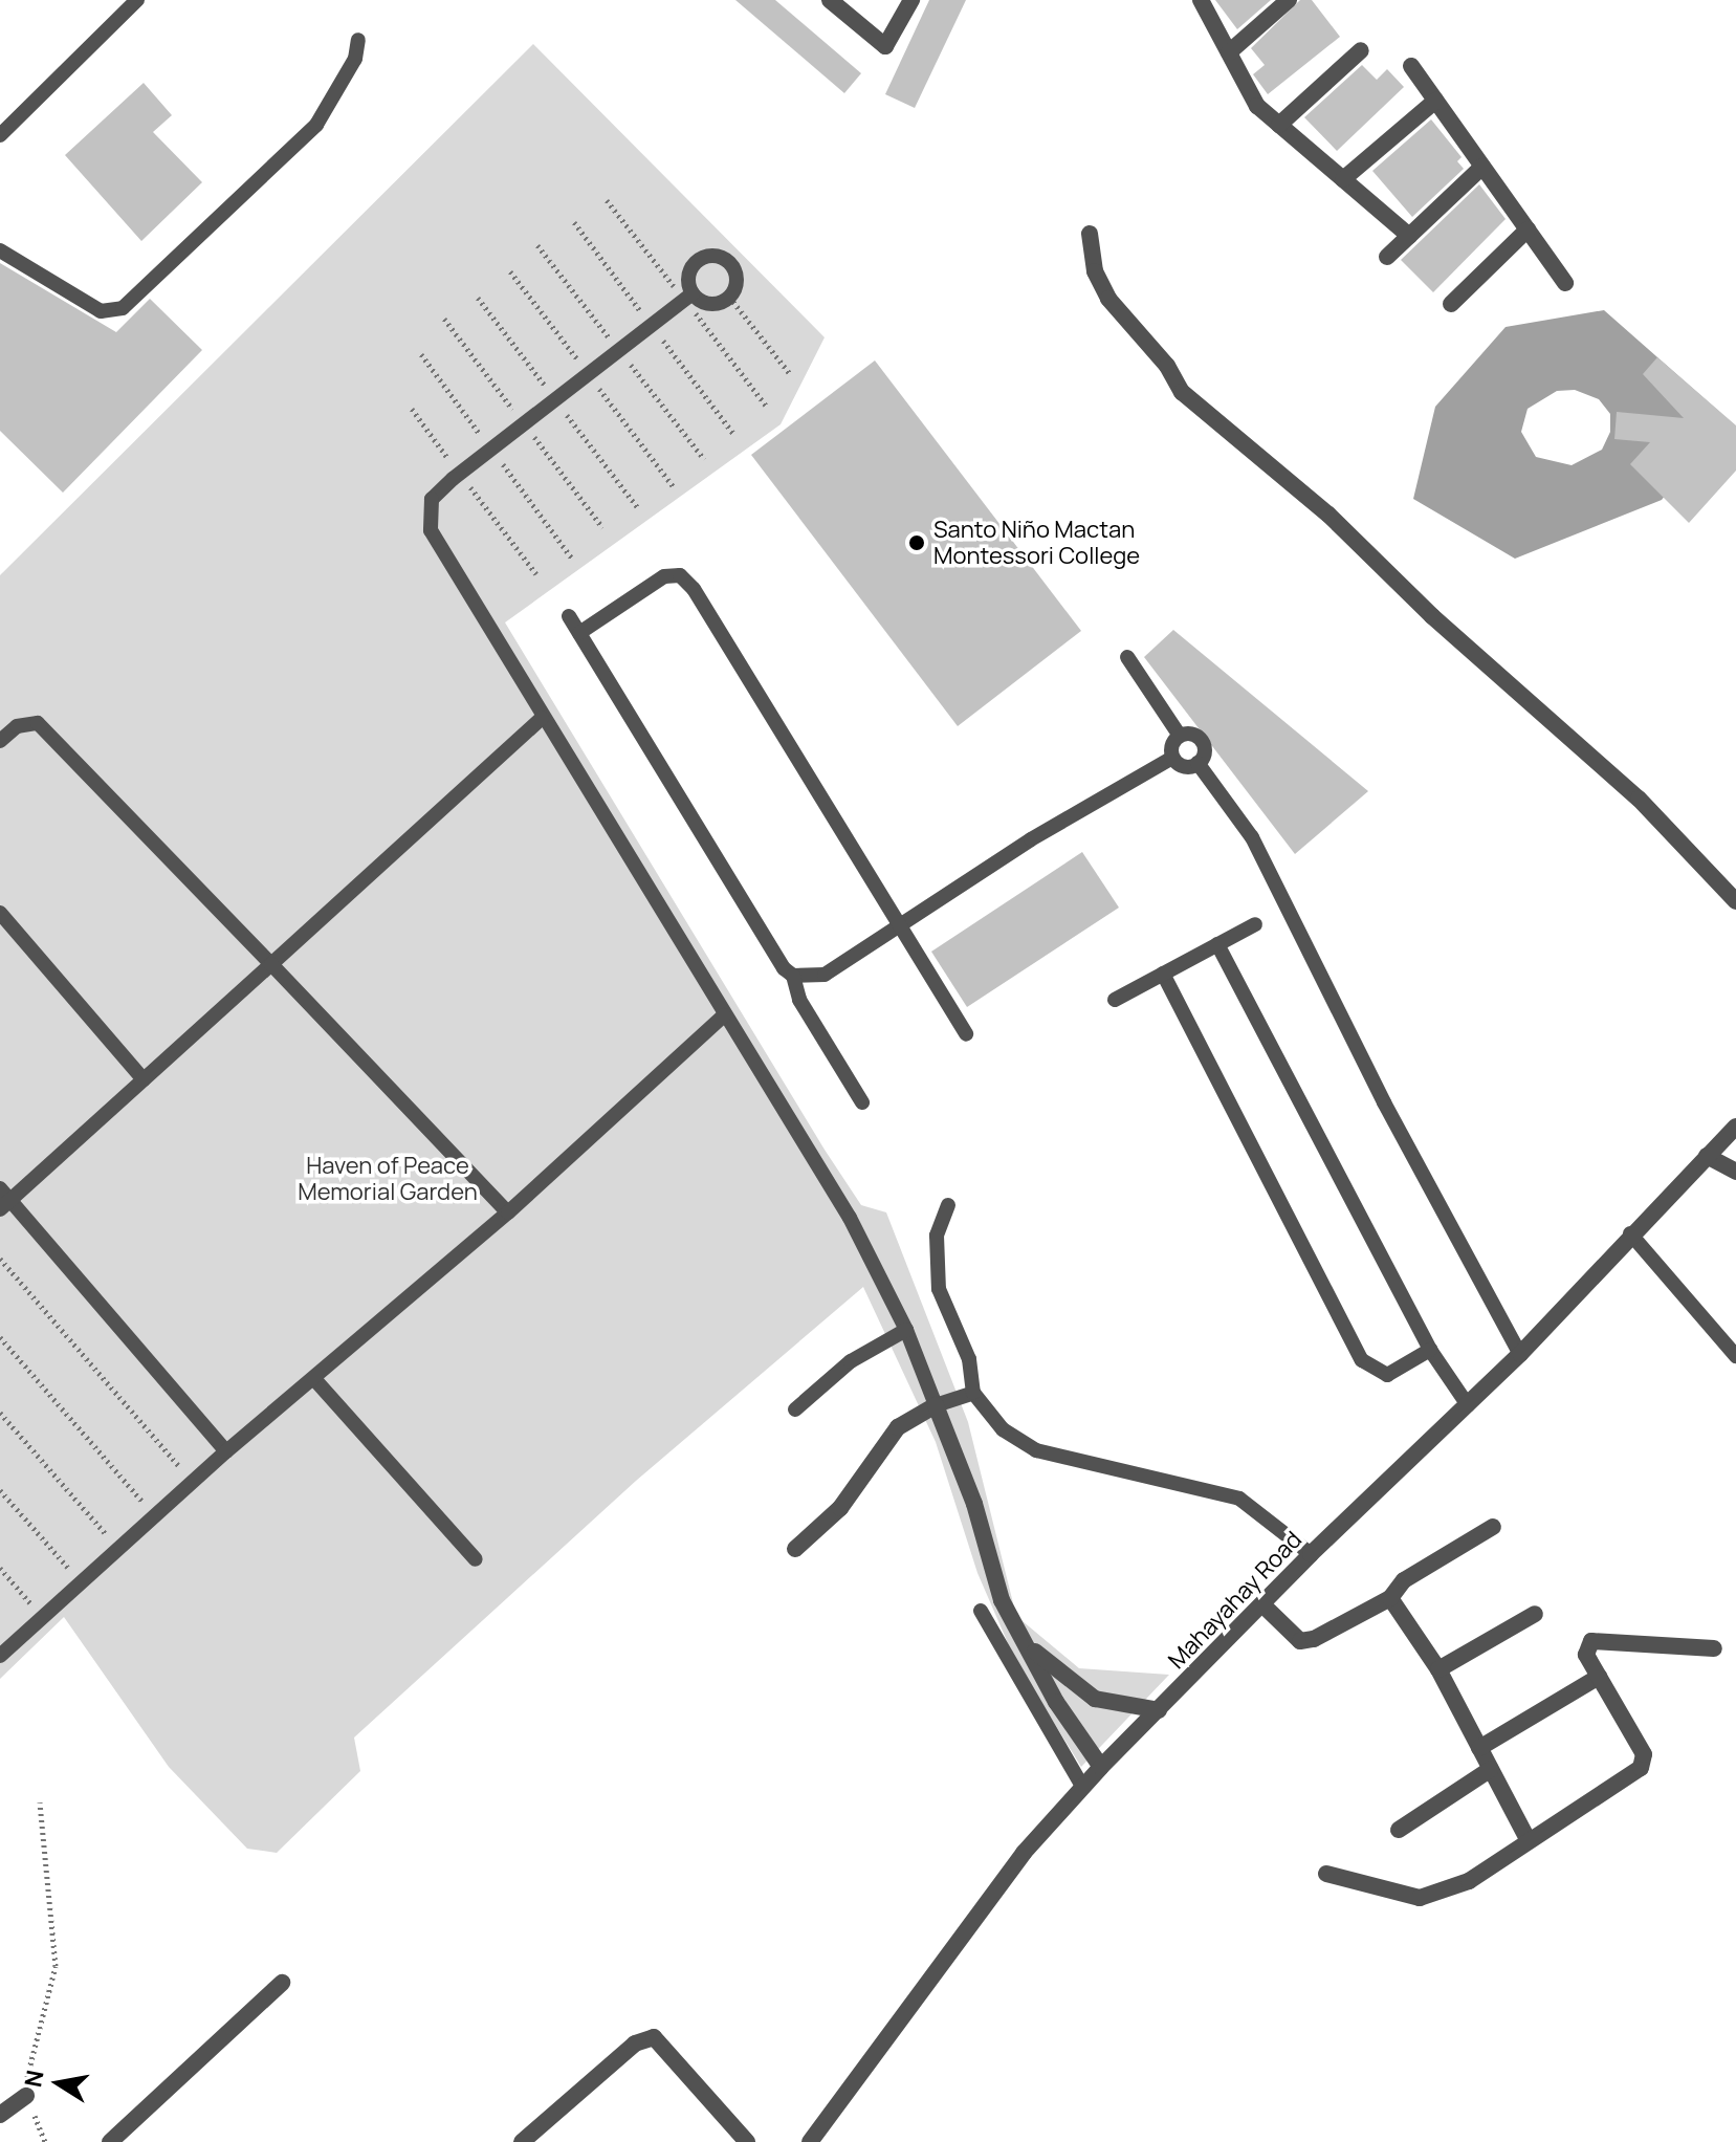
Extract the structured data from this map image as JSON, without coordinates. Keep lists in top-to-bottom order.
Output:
{
  "streets": {
    "street": ["Mahayahay Road"]
  },
  "parks": ["Haven of Peace Memorial Garden"],
  "places": ["Santo Niño Mactan Montessori College"],
  "north": "left"
}
